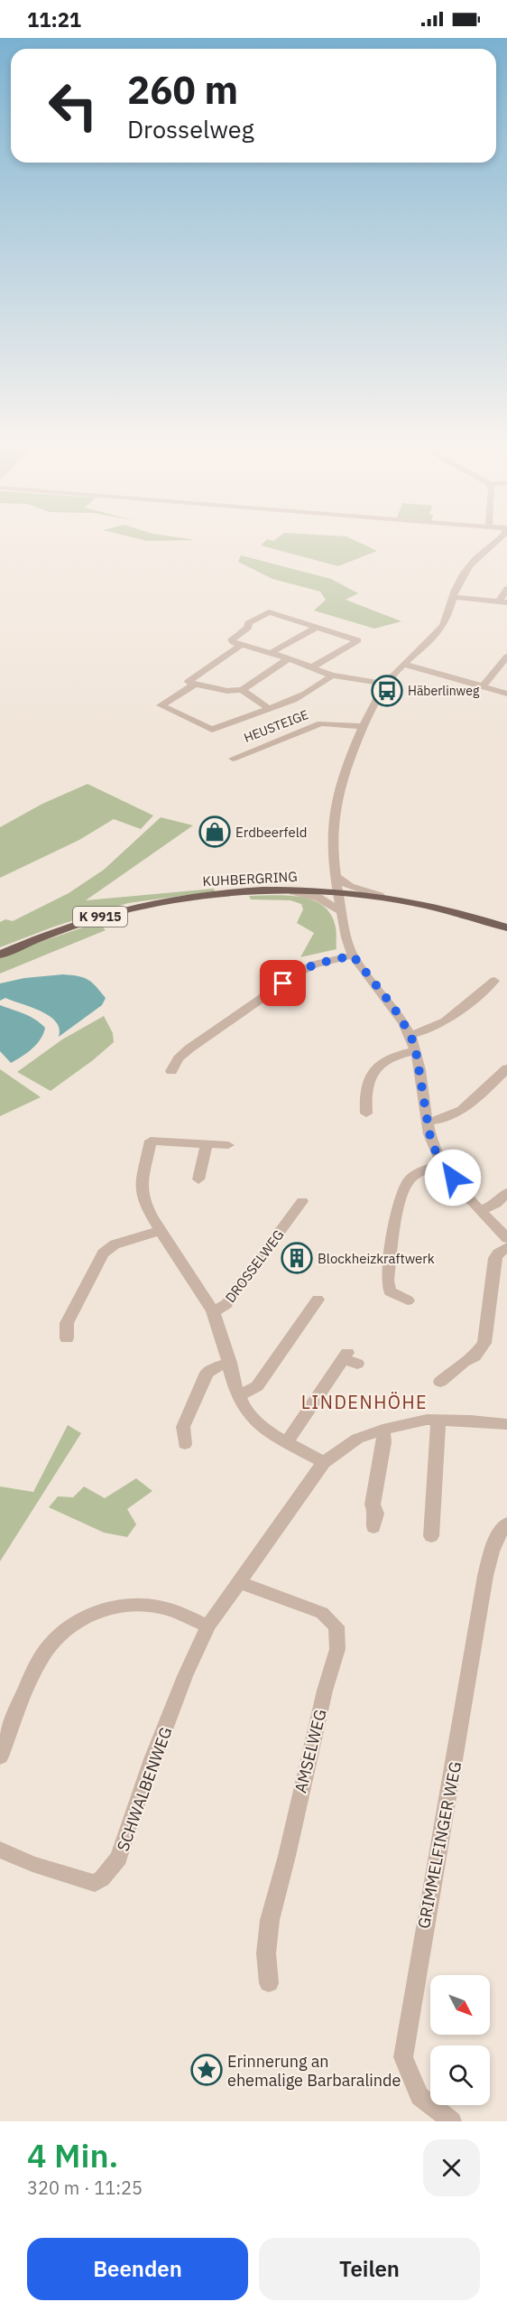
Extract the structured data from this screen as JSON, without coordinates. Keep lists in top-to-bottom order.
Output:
{
  "streets": {
    "main road": ["KUHBERGRING", "K 9915"],
    "street": [
      "HEUSTEIGE",
      "DROSSELWEG",
      "AMSELWEG",
      "SCHWALBENWEG",
      "GRIMMELFINGER WEG"
    ]
  },
  "crossings": [
    ["DROSSELWEG", "SCHWALBENWEG"],
    ["AMSELWEG", "SCHWALBENWEG"]
  ],
  "districts": ["LINDENHÖHE"],
  "places": {
    "bus stop": ["Häberlinweg"],
    "shop": ["Erdbeerfeld"],
    "building": ["Blockheizkraftwerk"],
    "place": ["Erinnerung an ehemalige Barbaralinde"]
  },
  "north": "bottom right",
  "page": {
    "status": "11:21",
    "turn": ["260 m", "Drosselweg"],
    "heading": ["4 Min.", "320 m · 11:25"],
    "buttons": ["Beenden", "Teilen"]
  }
}
